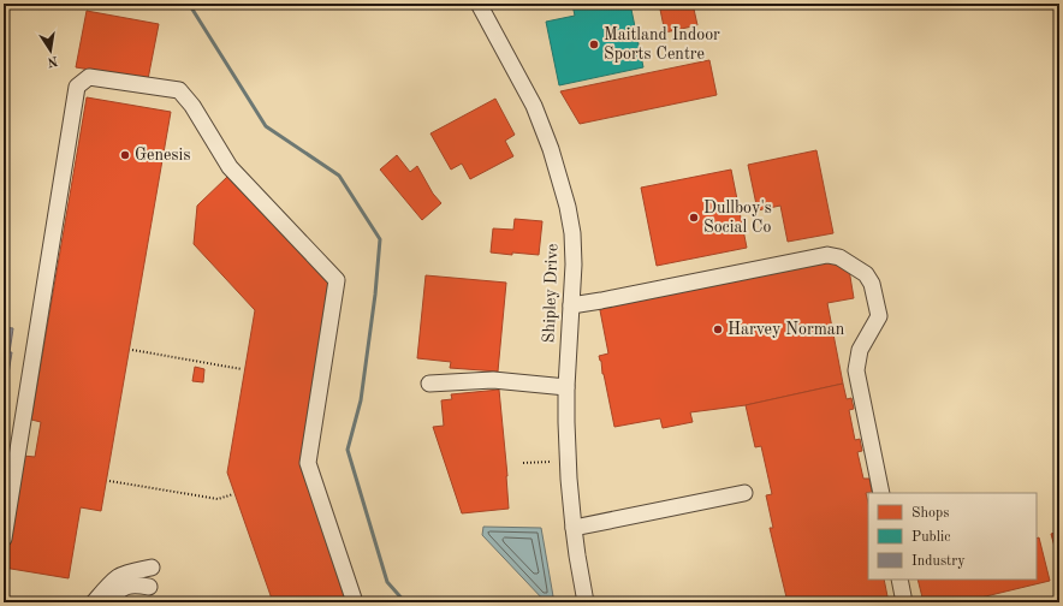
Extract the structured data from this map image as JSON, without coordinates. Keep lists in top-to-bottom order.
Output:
{
  "streets": {
    "street": ["Shipley Drive"]
  },
  "places": [
    "Maitland Indoor Sports Centre",
    "Genesis",
    "Dullboy's Social Co",
    "Harvey Norman"
  ],
  "legend": ["Shops", "Public", "Industry"],
  "north": "bottom"
}
